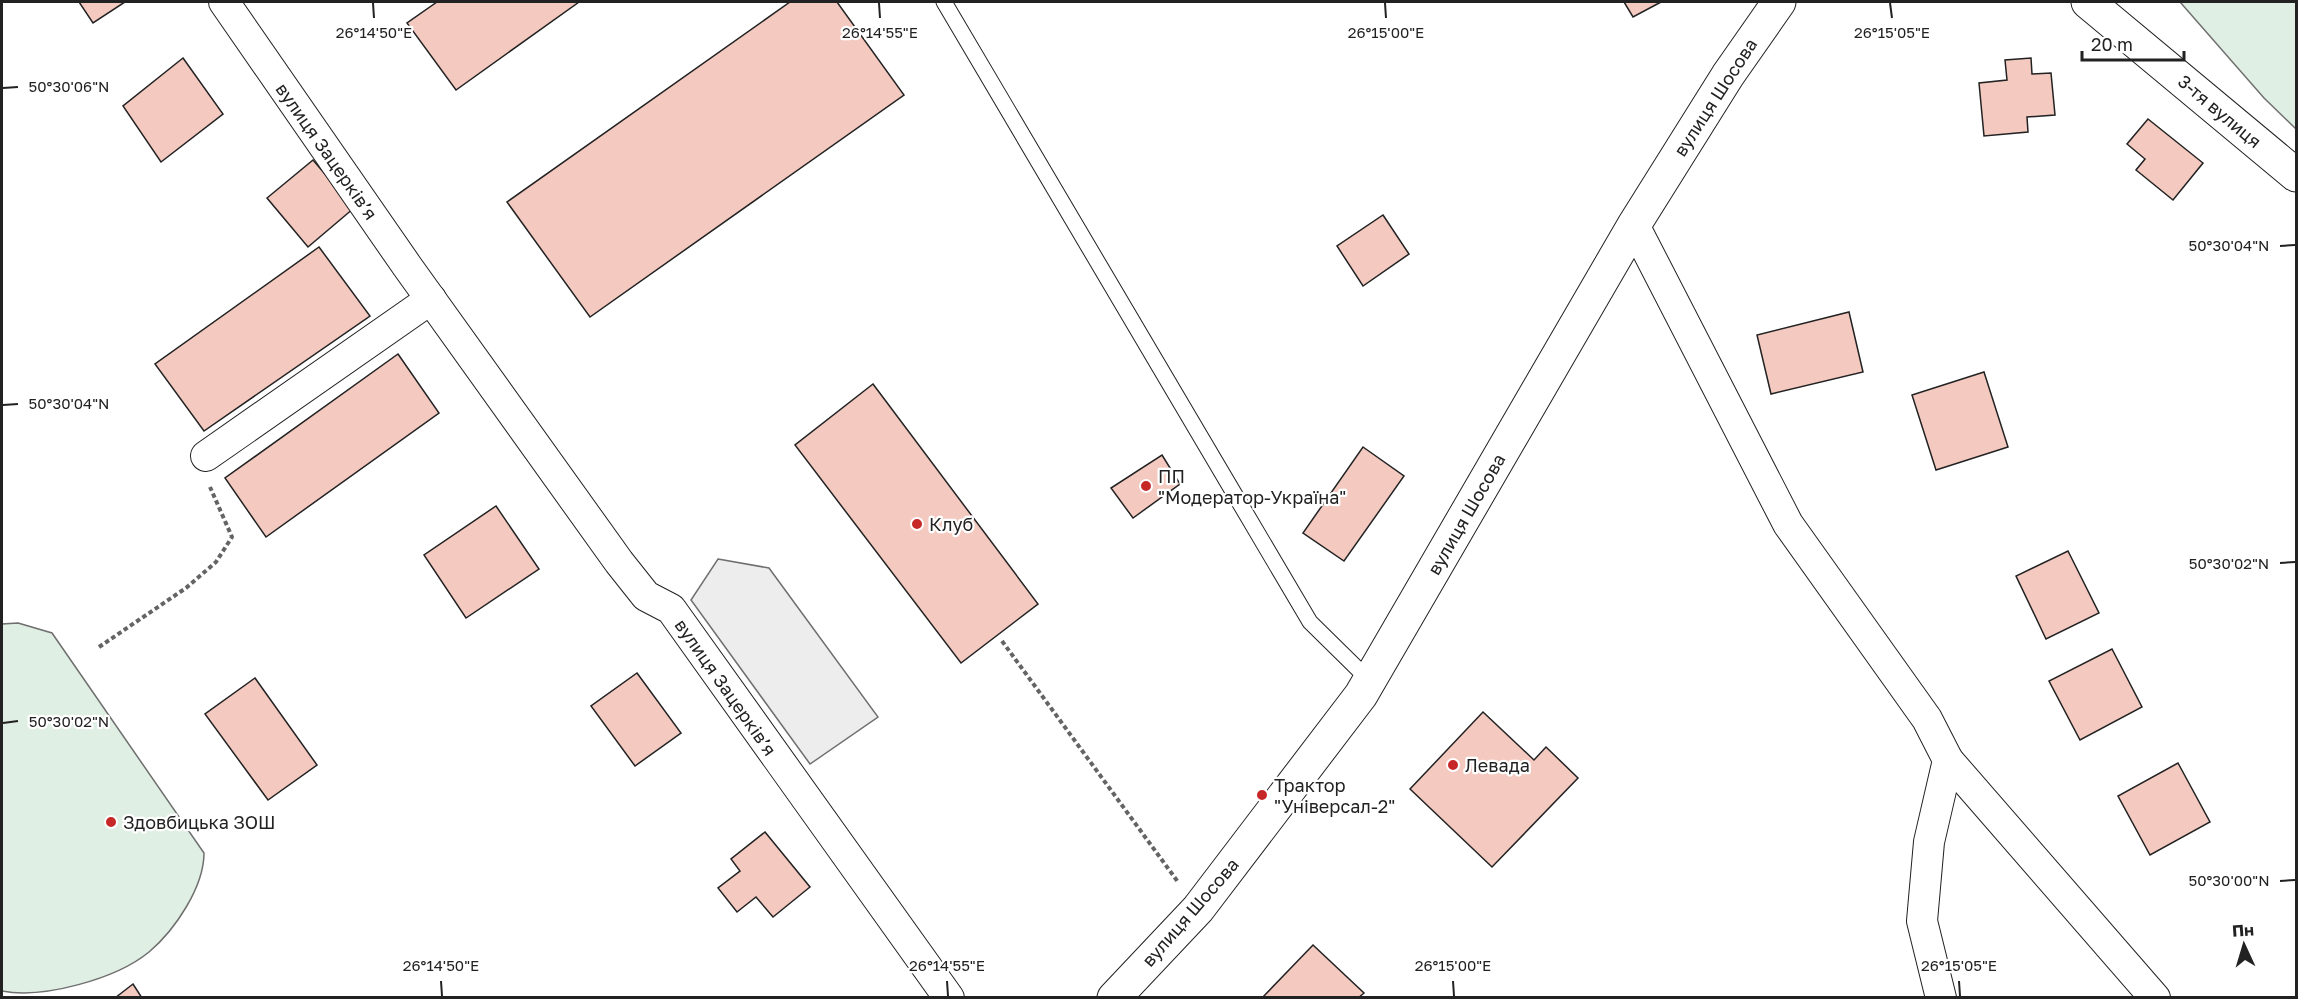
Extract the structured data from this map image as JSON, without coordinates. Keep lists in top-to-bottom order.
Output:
{
  "streets": {
    "main road": ["вулиця Шосова", "3-тя вулиця"],
    "street": ["вулиця Зацерківʼя"]
  },
  "places": [
    "ПП \"Модератор-Україна\"",
    "Клуб",
    "Левада",
    "Трактор \"Універсал-2\"",
    "Здовбицька ЗОШ"
  ],
  "scale_bar": "20 m",
  "north": "top",
  "coordinates": [
    "26°14'50\"E",
    "26°14'55\"E",
    "26°15'00\"E",
    "26°15'05\"E",
    "50°30'06\"N",
    "50°30'04\"N",
    "50°30'02\"N",
    "50°30'00\"N"
  ]
}
